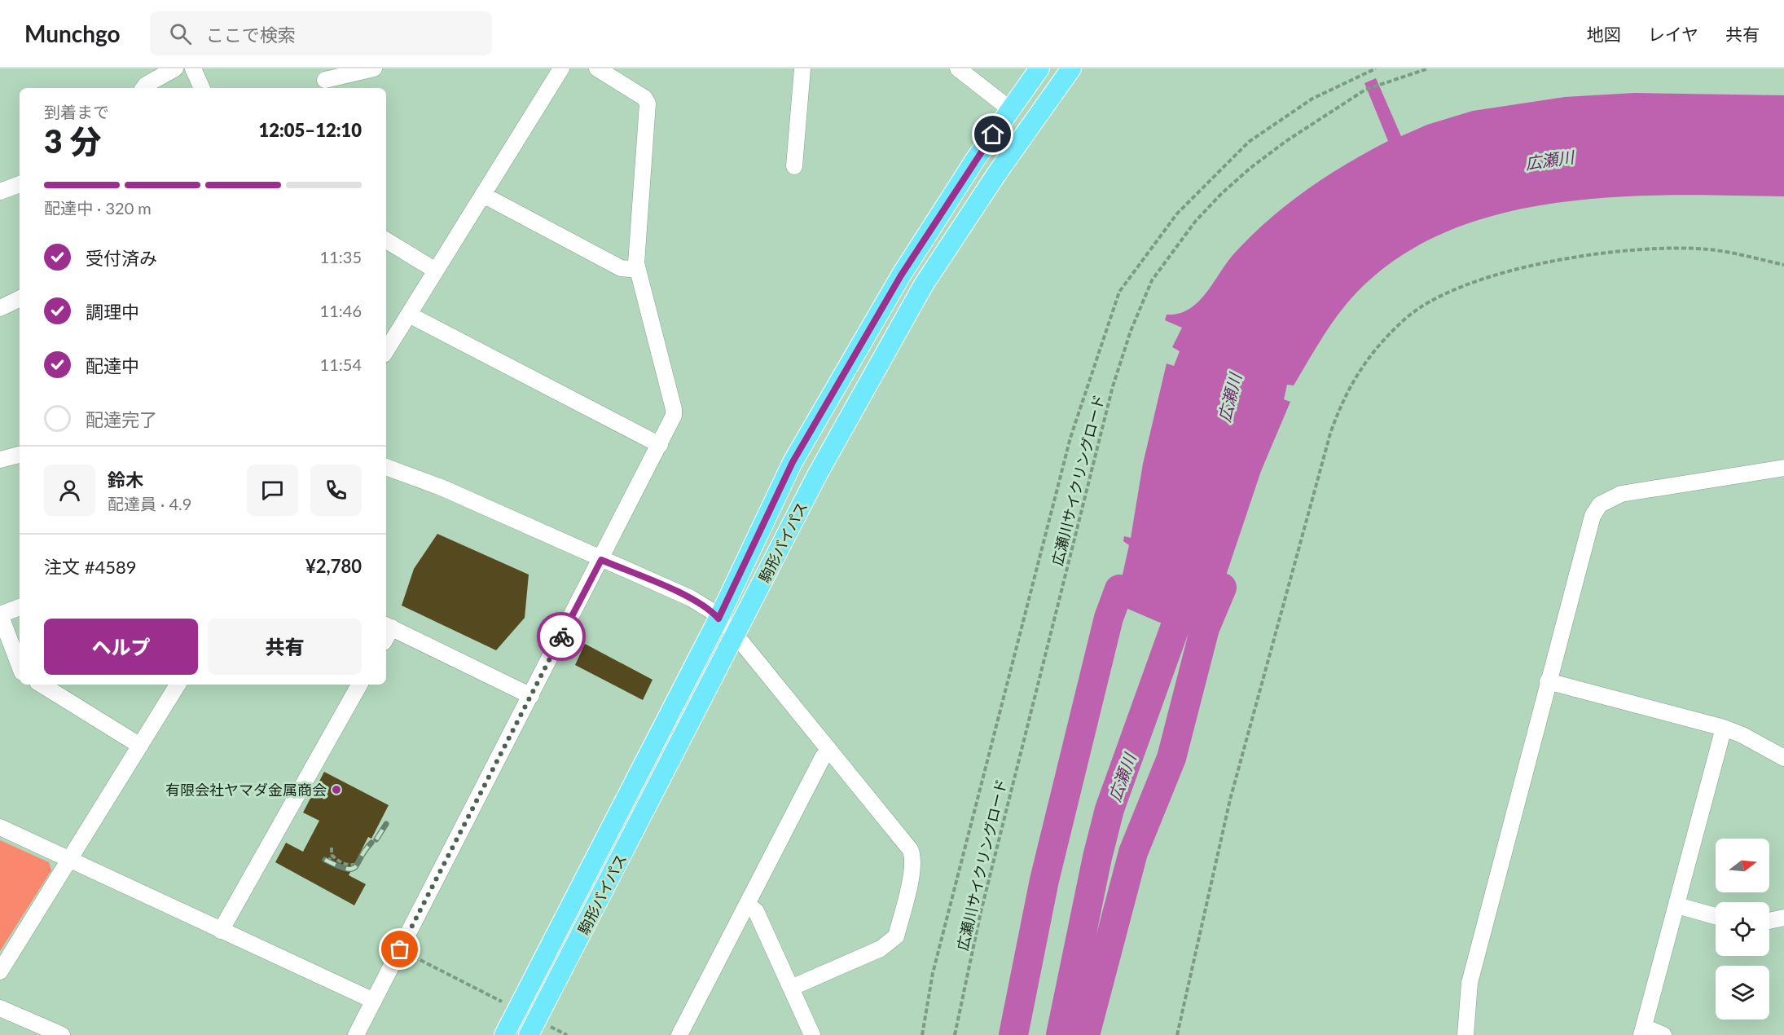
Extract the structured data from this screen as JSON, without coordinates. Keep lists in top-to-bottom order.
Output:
{
  "streets": {
    "main road": ["駒形バイパス"],
    "path": ["広瀬川サイクリングロード"]
  },
  "water": ["広瀬川"],
  "places": ["有限会社ヤマダ金属商会"],
  "north": "right",
  "page": {
    "header": "Munchgo",
    "search": "ここで検索",
    "nav": ["地図", "レイヤ", "共有"],
    "heading": ["3 分", "到着まで", "12:05–12:10"],
    "panel": [
      "鈴木",
      "配達員 · 4.9",
      "注文 #4589",
      "¥2,780"
    ],
    "bar": "配達中 · 320 m",
    "list": [
      ["受付済み", "11:35"],
      ["調理中", "11:46"],
      ["配達中", "11:54"],
      "配達完了"
    ],
    "buttons": ["ヘルプ", "共有"]
  }
}
